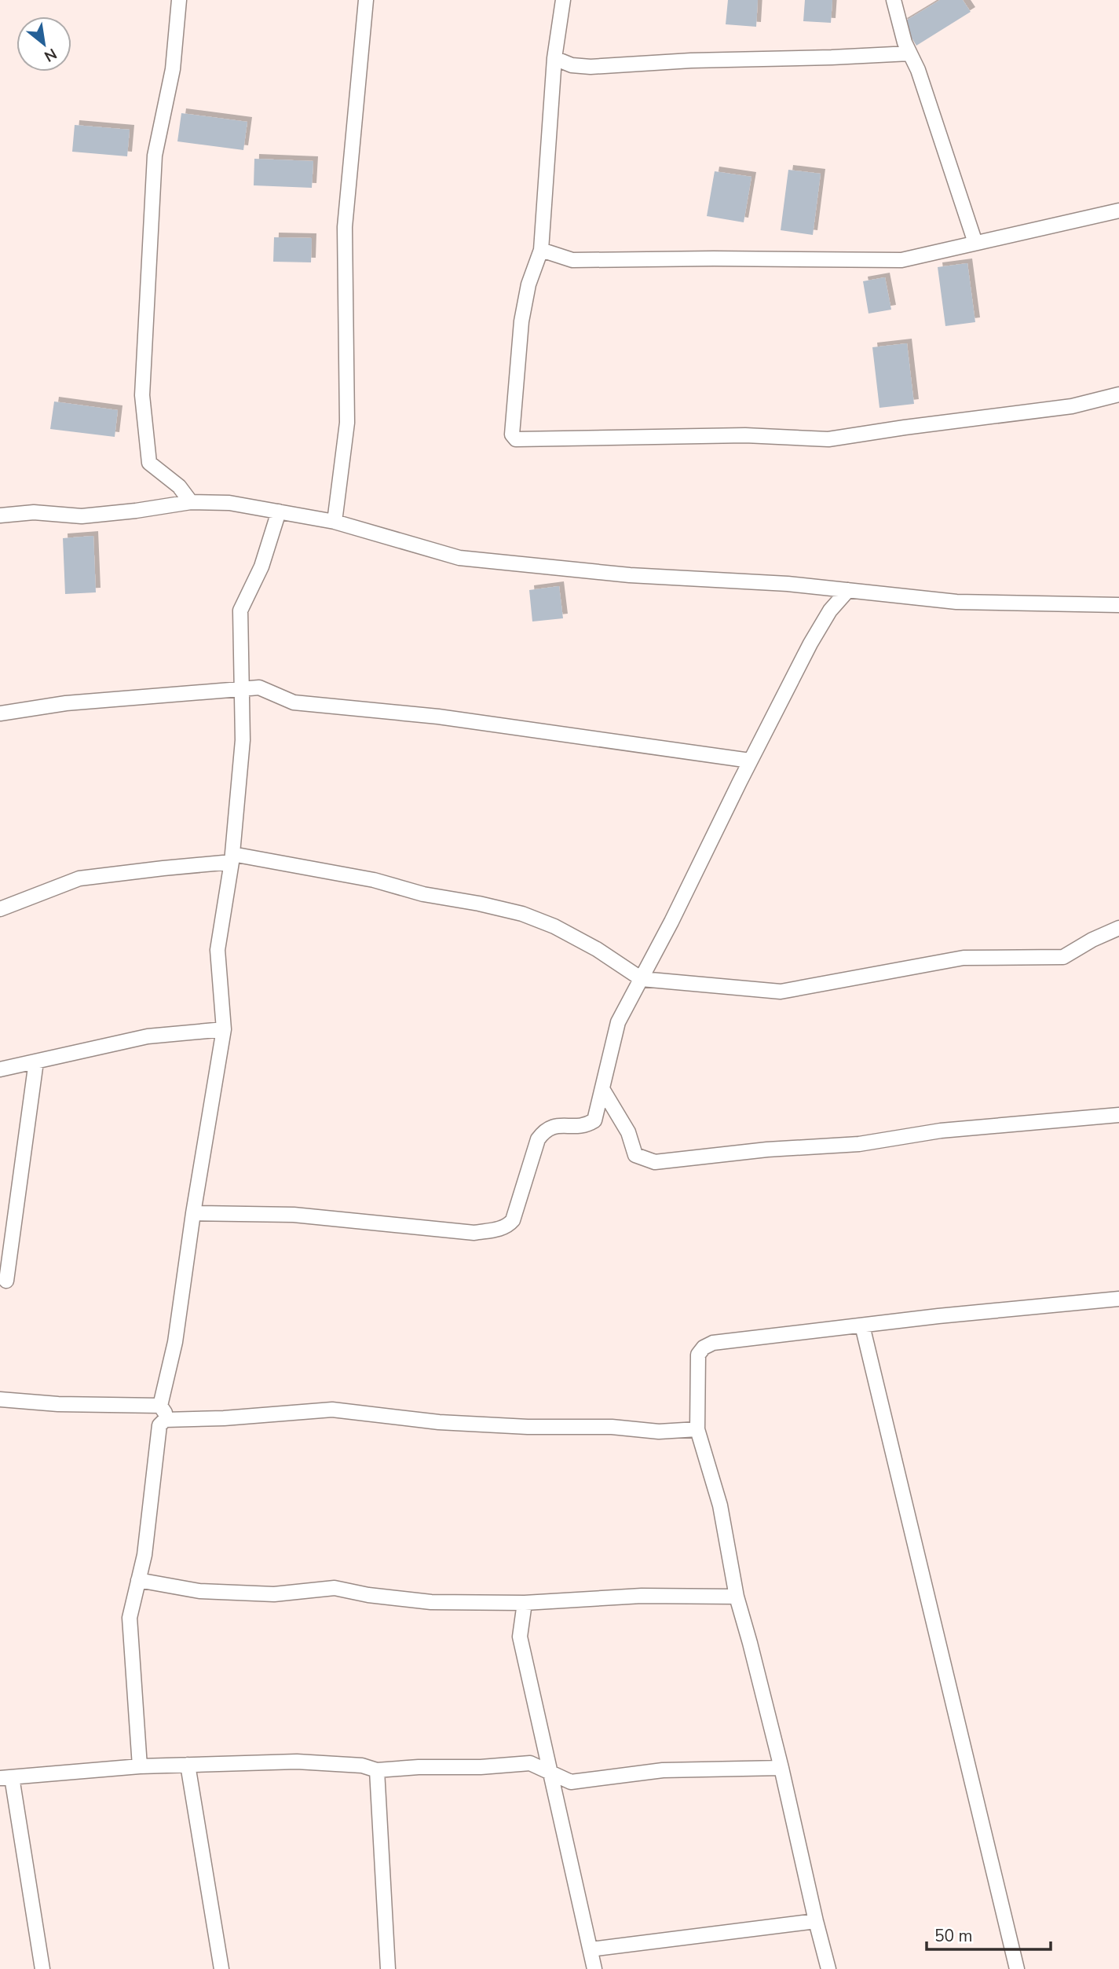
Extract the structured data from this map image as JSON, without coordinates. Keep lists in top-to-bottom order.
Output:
{
  "scale_bar": "50 m",
  "north": "bottom right"
}
